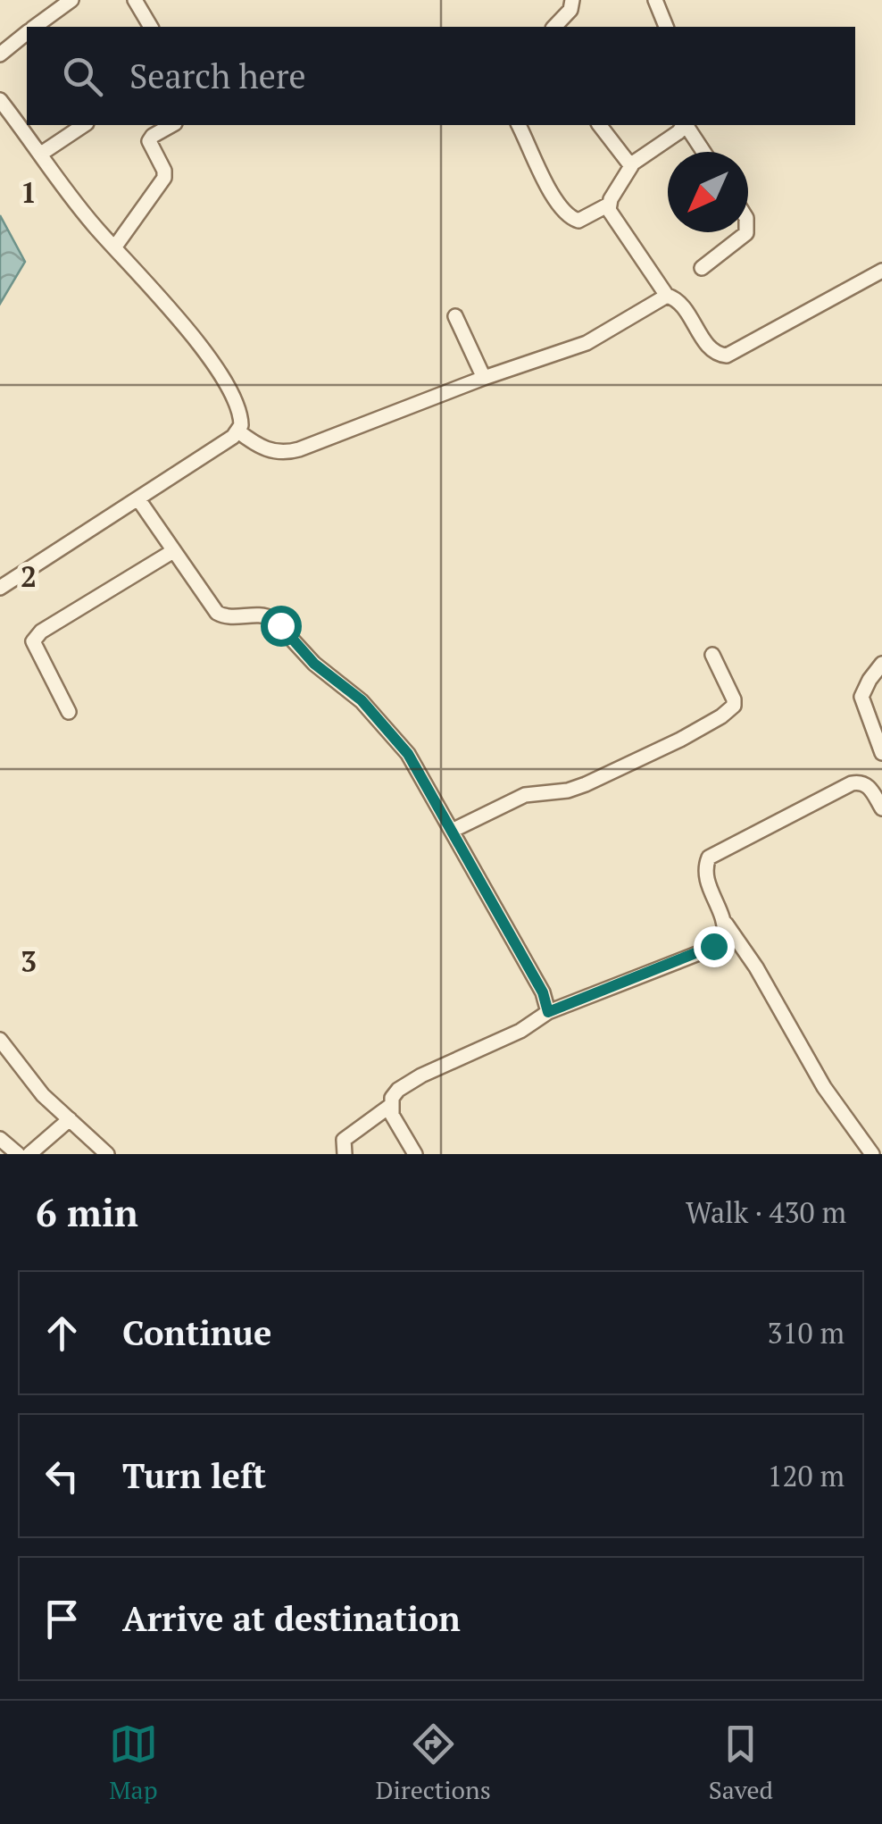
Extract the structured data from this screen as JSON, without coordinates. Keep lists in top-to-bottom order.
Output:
{
  "north": "bottom left",
  "page": {
    "search": "Search here",
    "heading": ["6 min", "Walk · 430 m"],
    "list": [
      ["Continue", "310 m"],
      ["Turn left", "120 m"],
      "Arrive at destination"
    ],
    "nav": ["Map", "Directions", "Saved"]
  },
  "grid": {
    "rows": ["1", "2", "3"]
  }
}
